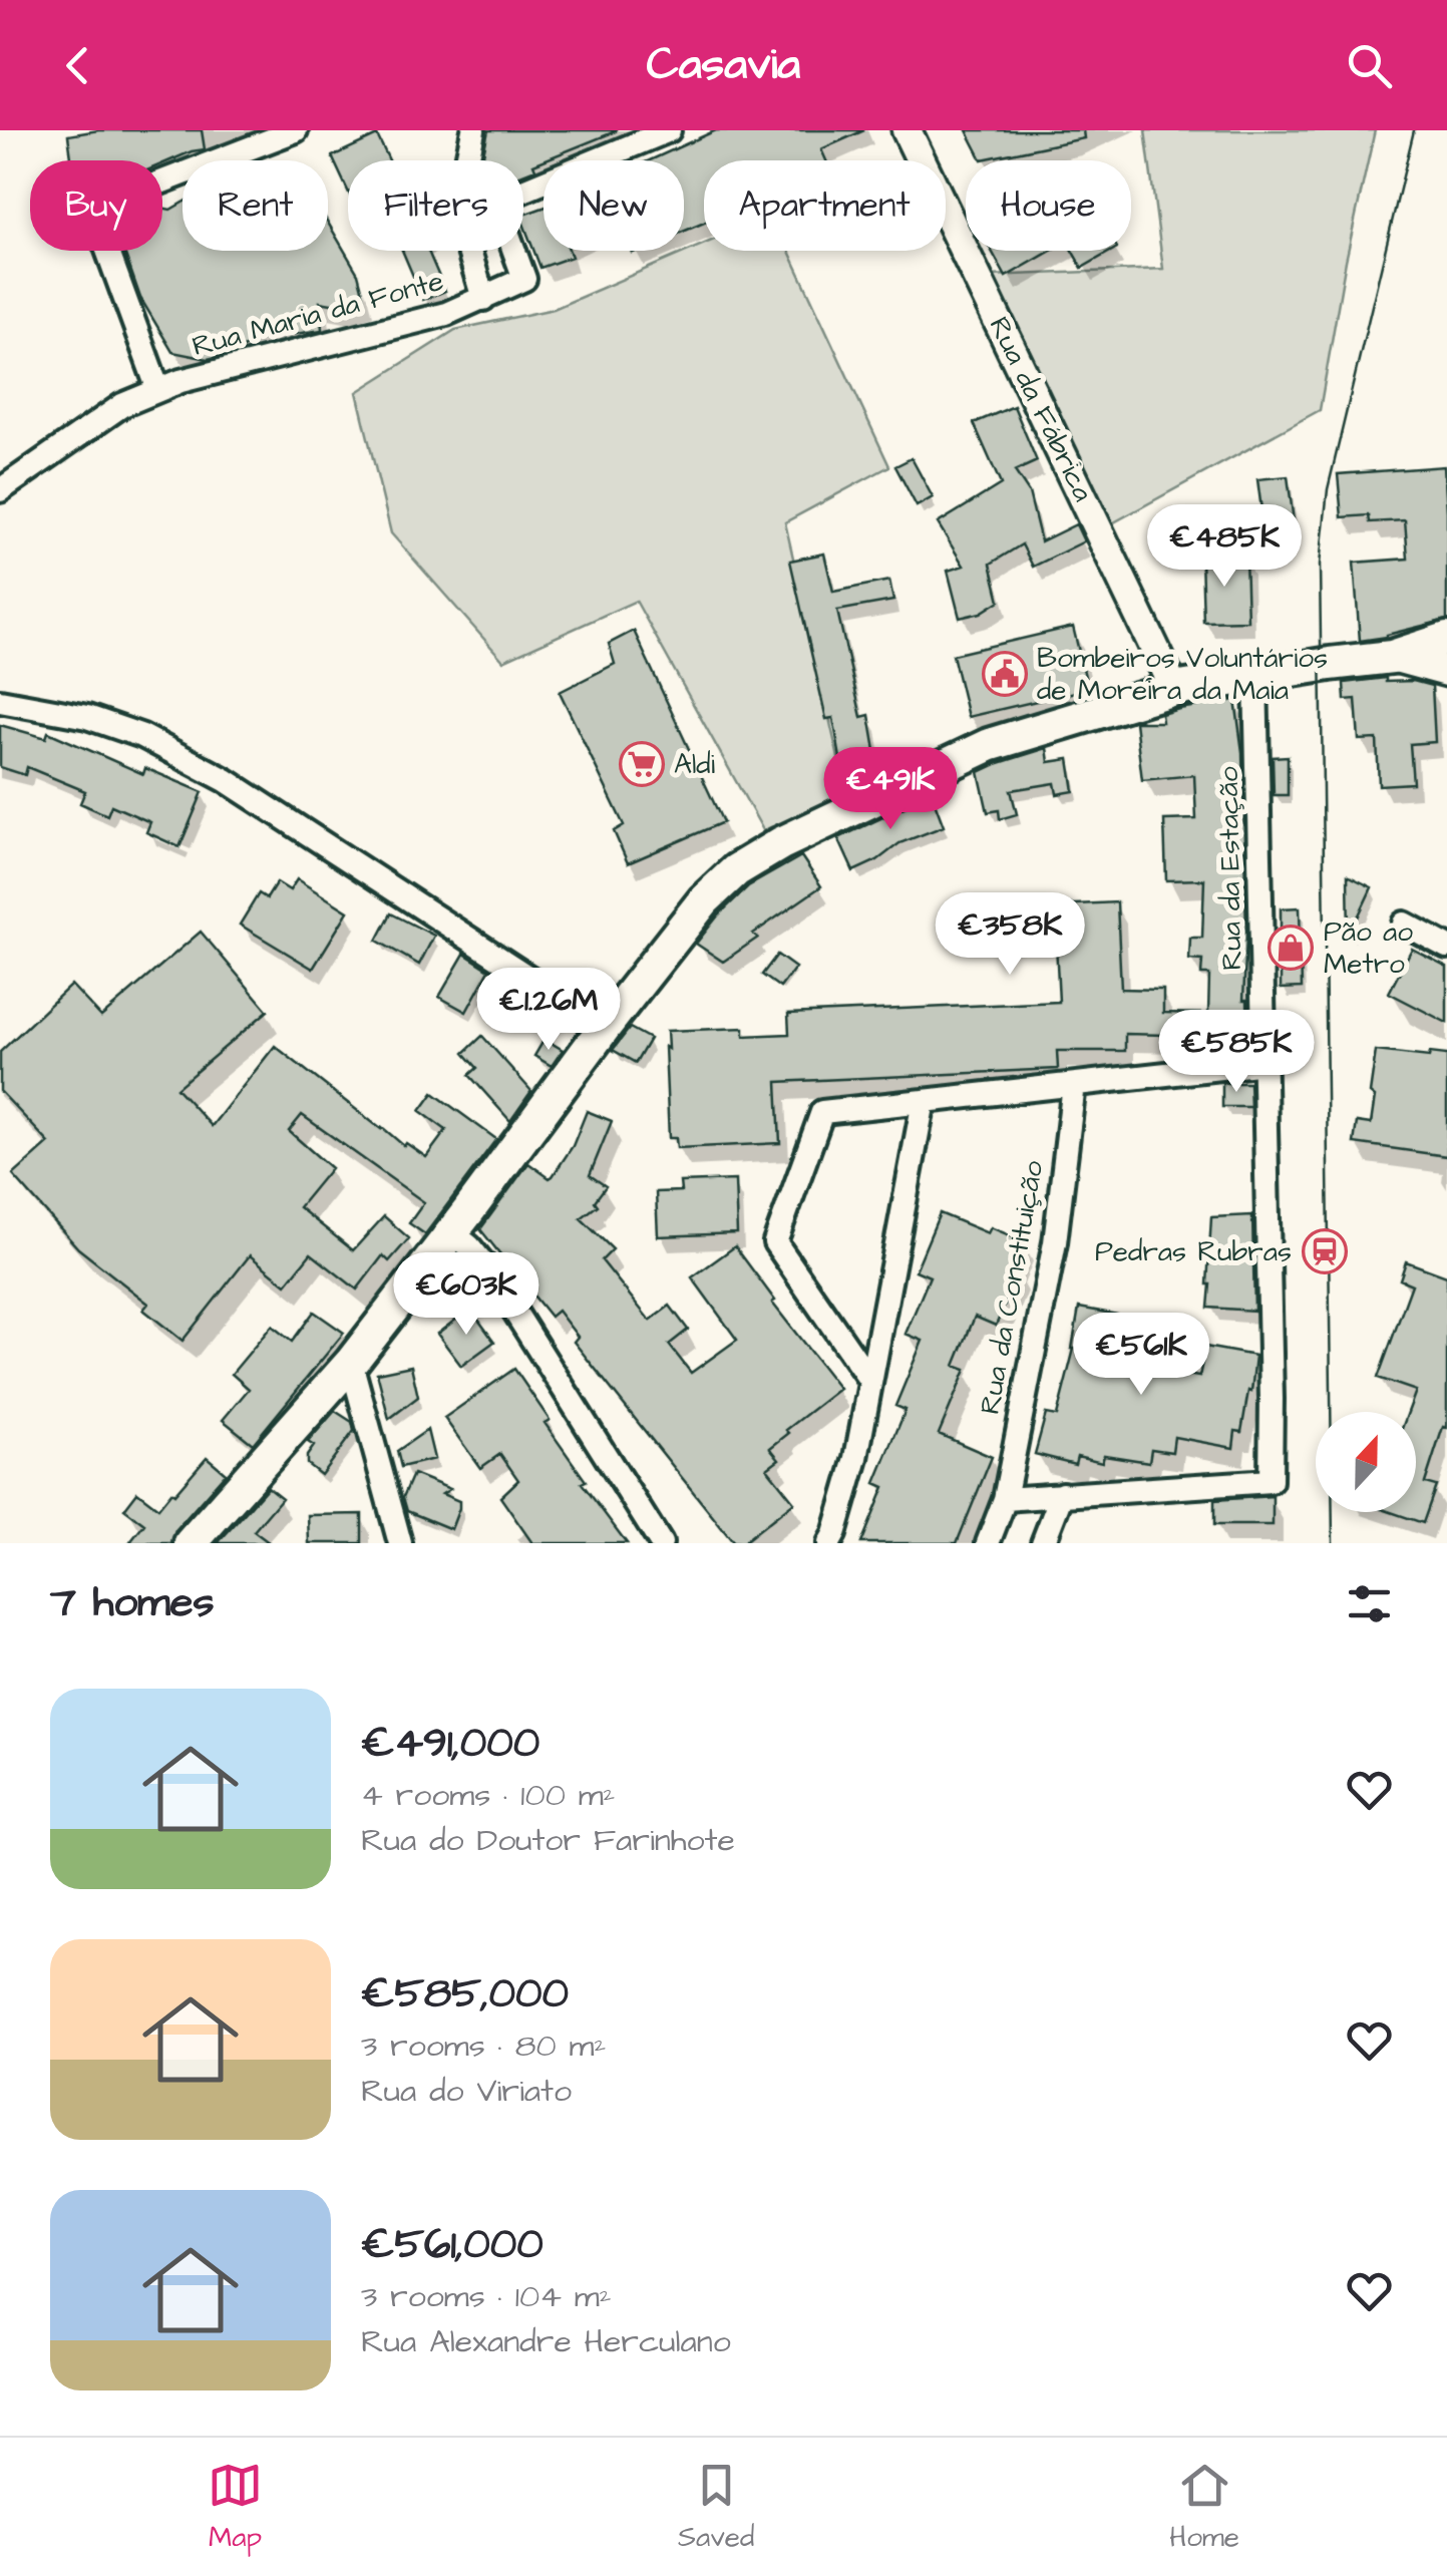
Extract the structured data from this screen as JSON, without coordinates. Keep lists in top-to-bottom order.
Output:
{
  "streets": {
    "street": [
      "Rua Maria da Fonte",
      "Rua da Fábrica",
      "Rua da Estação",
      "Rua da Constituição"
    ]
  },
  "places": {
    "public building": ["Bombeiros Voluntários de Moreira da Maia"],
    "supermarket": ["Aldi"],
    "shop": ["Pão ao Metro"],
    "station": ["Pedras Rubras"]
  },
  "north": "top",
  "page": {
    "header": "Casavia",
    "chip": [
      "Buy",
      "Rent",
      "Filters",
      "New",
      "Apartment",
      "House"
    ],
    "price": [
      "€485K",
      "€491K",
      "€358K",
      "€1.26M",
      "€585K",
      "€603K",
      "€561K"
    ],
    "heading": "7 homes",
    "list": [
      {
        "name": "€491,000",
        "note": "4 rooms · 100 m² · Rua do Doutor Farinhote"
      },
      {
        "name": "€585,000",
        "note": "3 rooms · 80 m² · Rua do Viriato"
      },
      {
        "name": "€561,000",
        "note": "3 rooms · 104 m² · Rua Alexandre Herculano"
      }
    ],
    "tabs": ["Map", "Saved", "Home"]
  }
}
